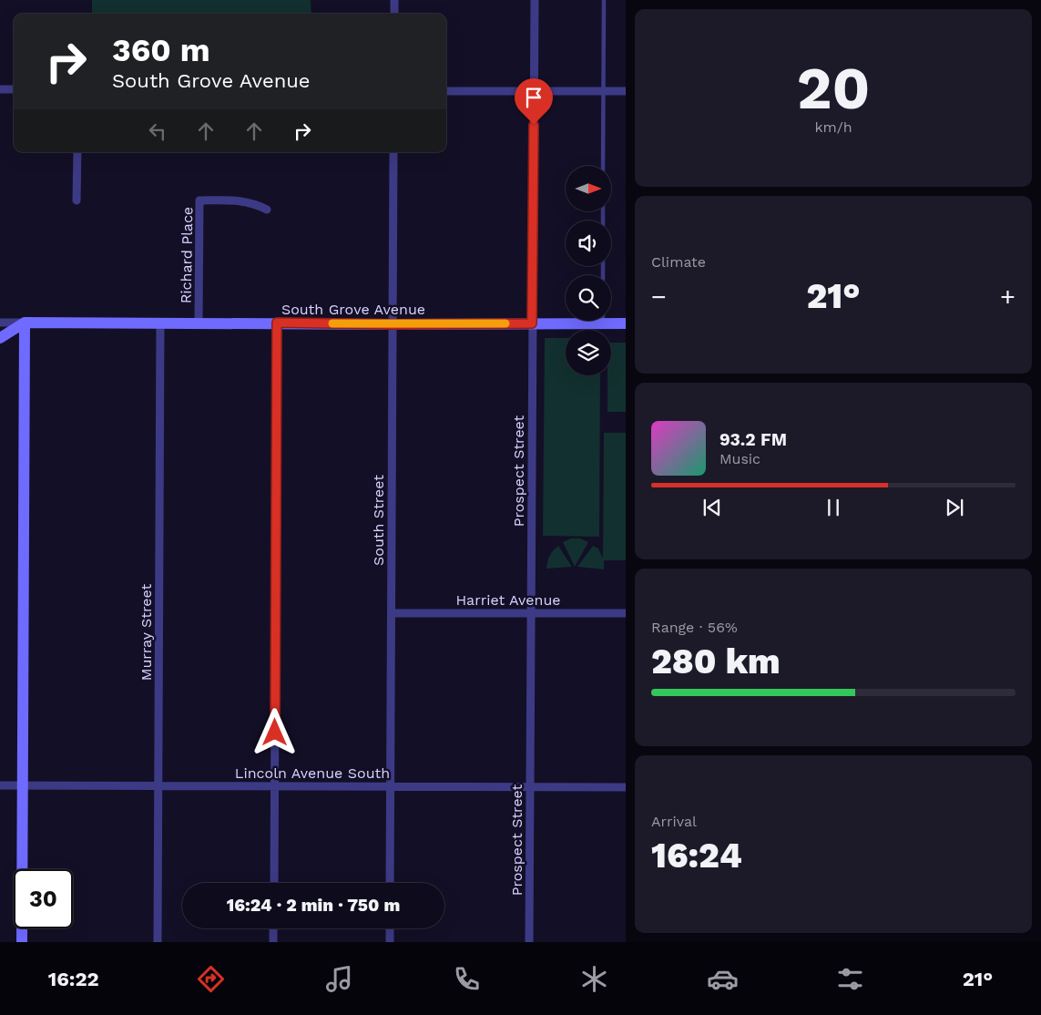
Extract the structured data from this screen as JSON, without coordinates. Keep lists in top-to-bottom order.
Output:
{
  "streets": {
    "street": [
      "Richard Place",
      "South Grove Avenue",
      "Prospect Street",
      "South Street",
      "Harriet Avenue",
      "Murray Street",
      "Lincoln Avenue South"
    ]
  },
  "crossings": [
    ["Richard Place", "South Grove Avenue"],
    ["South Grove Avenue", "Prospect Street"],
    ["South Grove Avenue", "South Street"],
    ["South Grove Avenue", "Murray Street"],
    ["Prospect Street", "Harriet Avenue"],
    ["Prospect Street", "Lincoln Avenue South"],
    ["South Street", "Harriet Avenue"],
    ["South Street", "Lincoln Avenue South"],
    ["Murray Street", "Lincoln Avenue South"]
  ],
  "north": "right",
  "page": {
    "tile": [
      ["20", "km/h"],
      "Climate",
      ["Range · 56%", "280 km"],
      ["Arrival", "16:24"]
    ],
    "turn": ["360 m", "South Grove Avenue"],
    "heat": ["−", "21°", "+"],
    "song": ["93.2 FM", "Music"],
    "limit": "30",
    "trip": "16:24 · 2 min · 750 m",
    "tabs": ["16:22", "21°"]
  }
}
